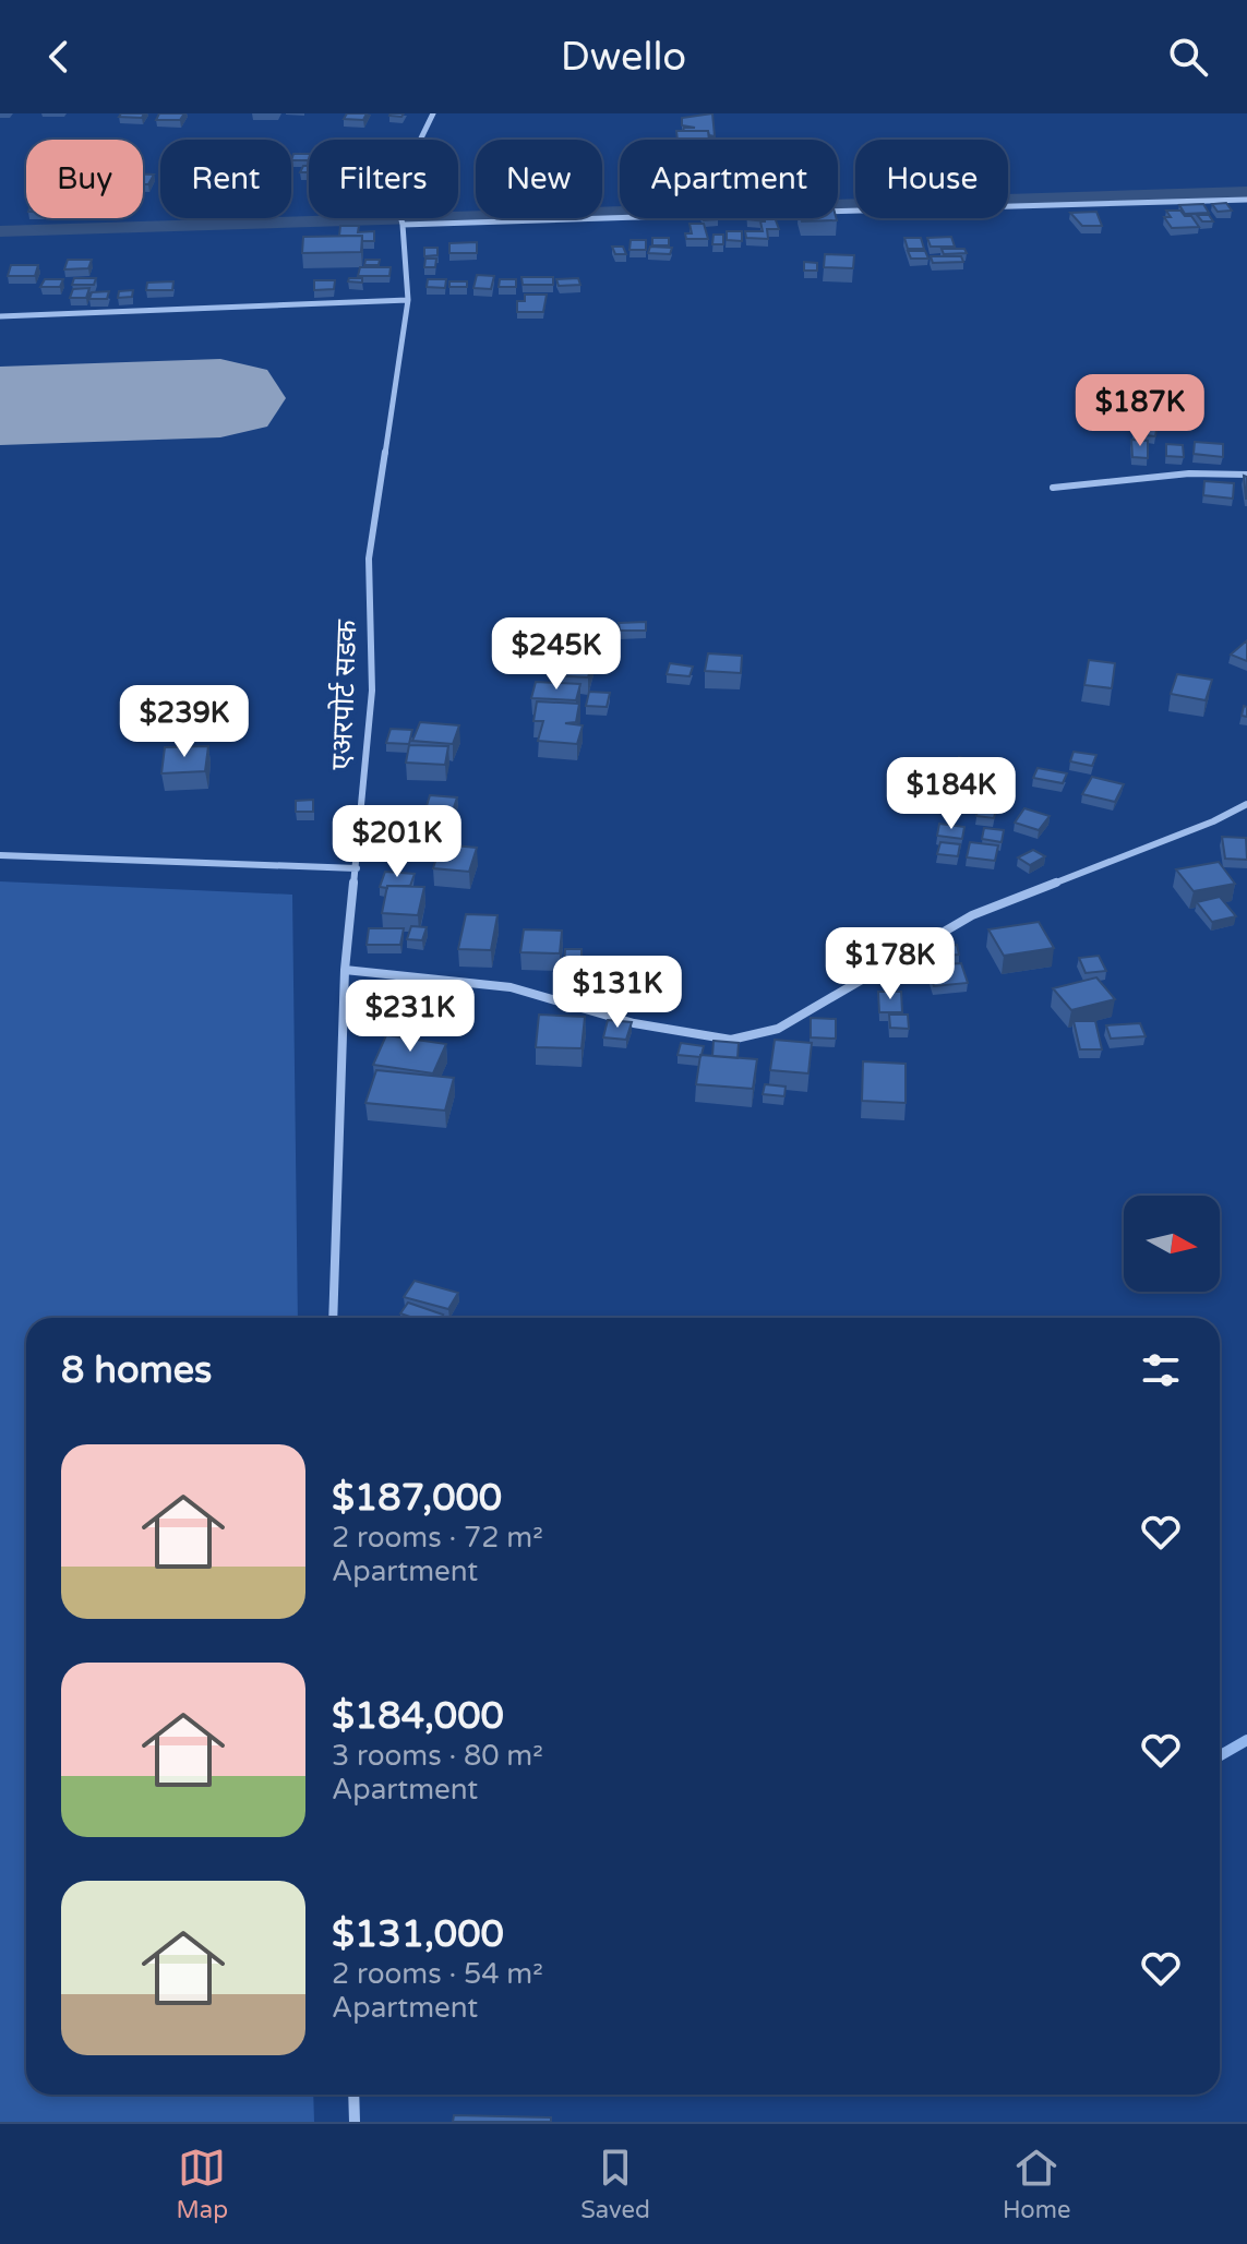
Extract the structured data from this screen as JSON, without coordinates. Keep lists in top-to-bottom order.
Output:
{
  "streets": {
    "street": ["एअरपोर्ट सडक"]
  },
  "north": "right",
  "page": {
    "header": "Dwello",
    "chip": [
      "Buy",
      "Rent",
      "Filters",
      "New",
      "Apartment",
      "House"
    ],
    "price": [
      "$187K",
      "$245K",
      "$239K",
      "$184K",
      "$201K",
      "$178K",
      "$131K",
      "$231K"
    ],
    "heading": "8 homes",
    "list": [
      {
        "name": "$187,000",
        "note": "2 rooms · 72 m² · Apartment"
      },
      {
        "name": "$184,000",
        "note": "3 rooms · 80 m² · Apartment"
      },
      {
        "name": "$131,000",
        "note": "2 rooms · 54 m² · Apartment"
      }
    ],
    "tabs": ["Map", "Saved", "Home"]
  }
}
